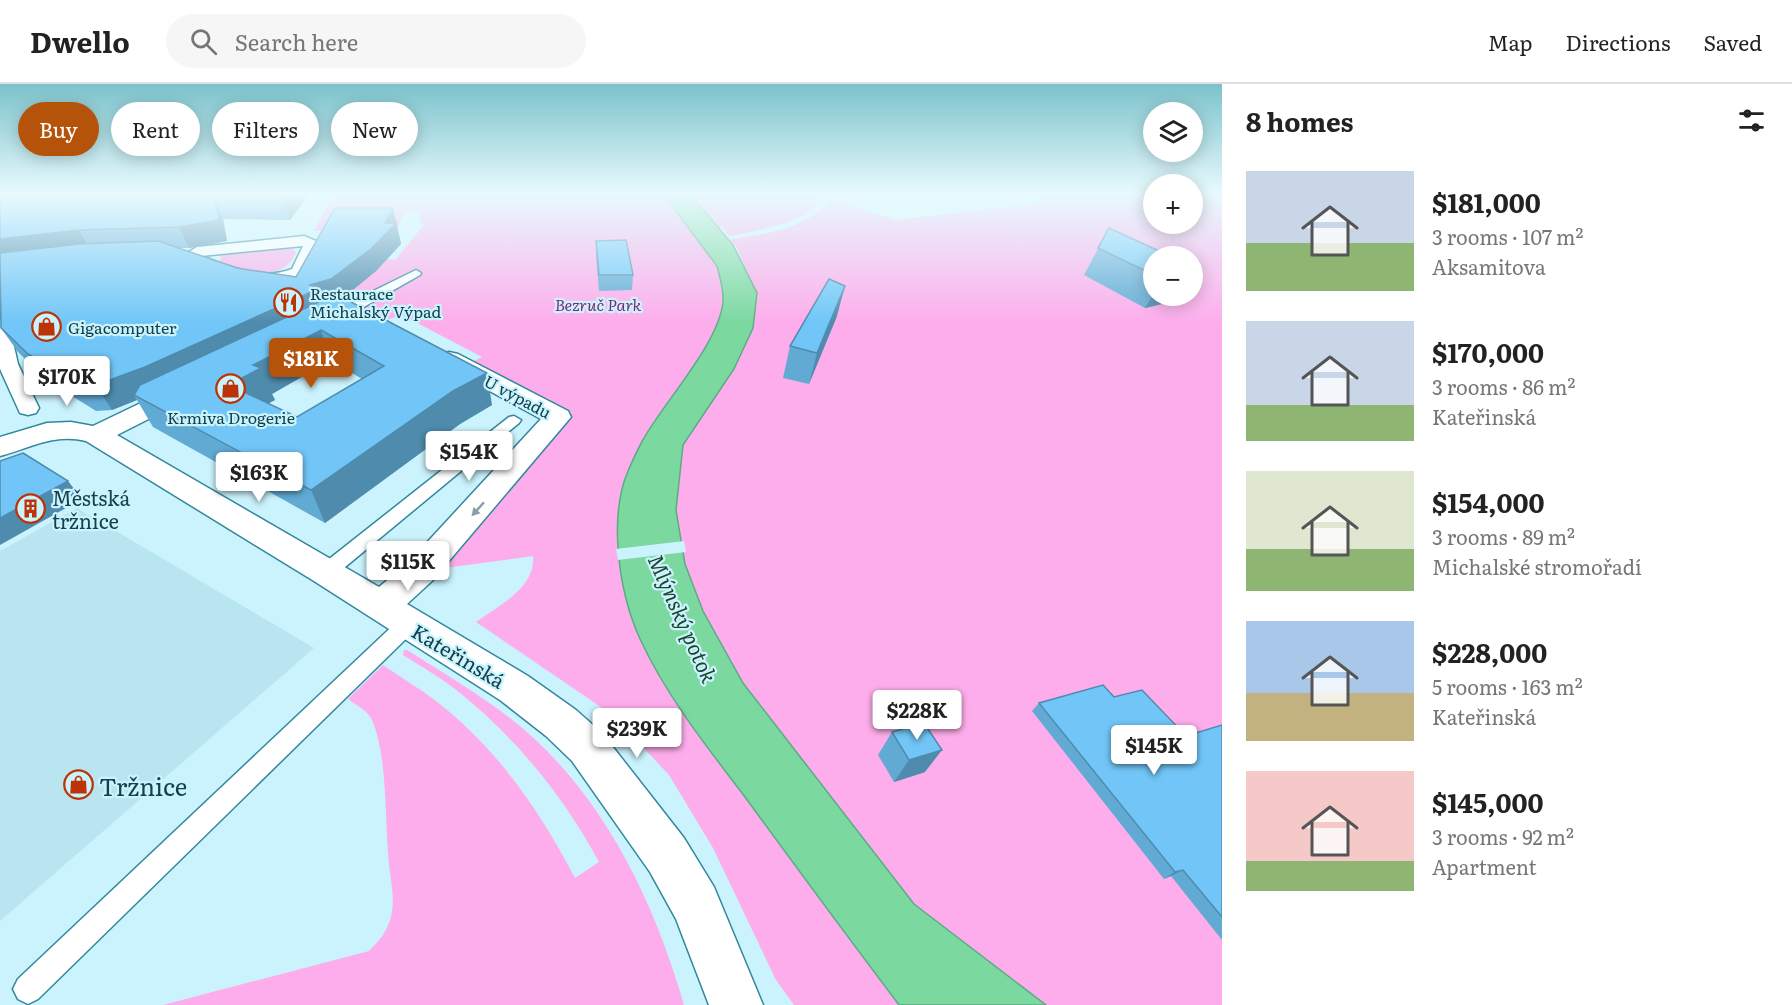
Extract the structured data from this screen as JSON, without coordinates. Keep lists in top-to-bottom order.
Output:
{
  "streets": {
    "street": ["U výpadu", "Kateřinská"]
  },
  "crossings": [
    ["U výpadu", "Kateřinská"]
  ],
  "water": ["Mlýnský potok"],
  "parks": ["Bezruč Park"],
  "places": {
    "restaurant": ["Restaurace Michalský Výpad"],
    "shop": ["Gigacomputer", "Krmiva Drogerie", "Tržnice"],
    "building": ["Městská tržnice"]
  },
  "page": {
    "header": "Dwello",
    "search": "Search here",
    "nav": ["Map", "Directions", "Saved"],
    "heading": "8 homes",
    "map_buttons": ["+", "−"],
    "chip": [
      "Buy",
      "Rent",
      "Filters",
      "New"
    ],
    "list": [
      {
        "name": "$181,000",
        "note": "3 rooms · 107 m² · Aksamitova"
      },
      {
        "name": "$170,000",
        "note": "3 rooms · 86 m² · Kateřinská"
      },
      {
        "name": "$154,000",
        "note": "3 rooms · 89 m² · Michalské stromořadí"
      },
      {
        "name": "$228,000",
        "note": "5 rooms · 163 m² · Kateřinská"
      },
      {
        "name": "$145,000",
        "note": "3 rooms · 92 m² · Apartment"
      }
    ],
    "price": [
      "$181K",
      "$170K",
      "$154K",
      "$163K",
      "$115K",
      "$228K",
      "$239K",
      "$145K"
    ]
  }
}
